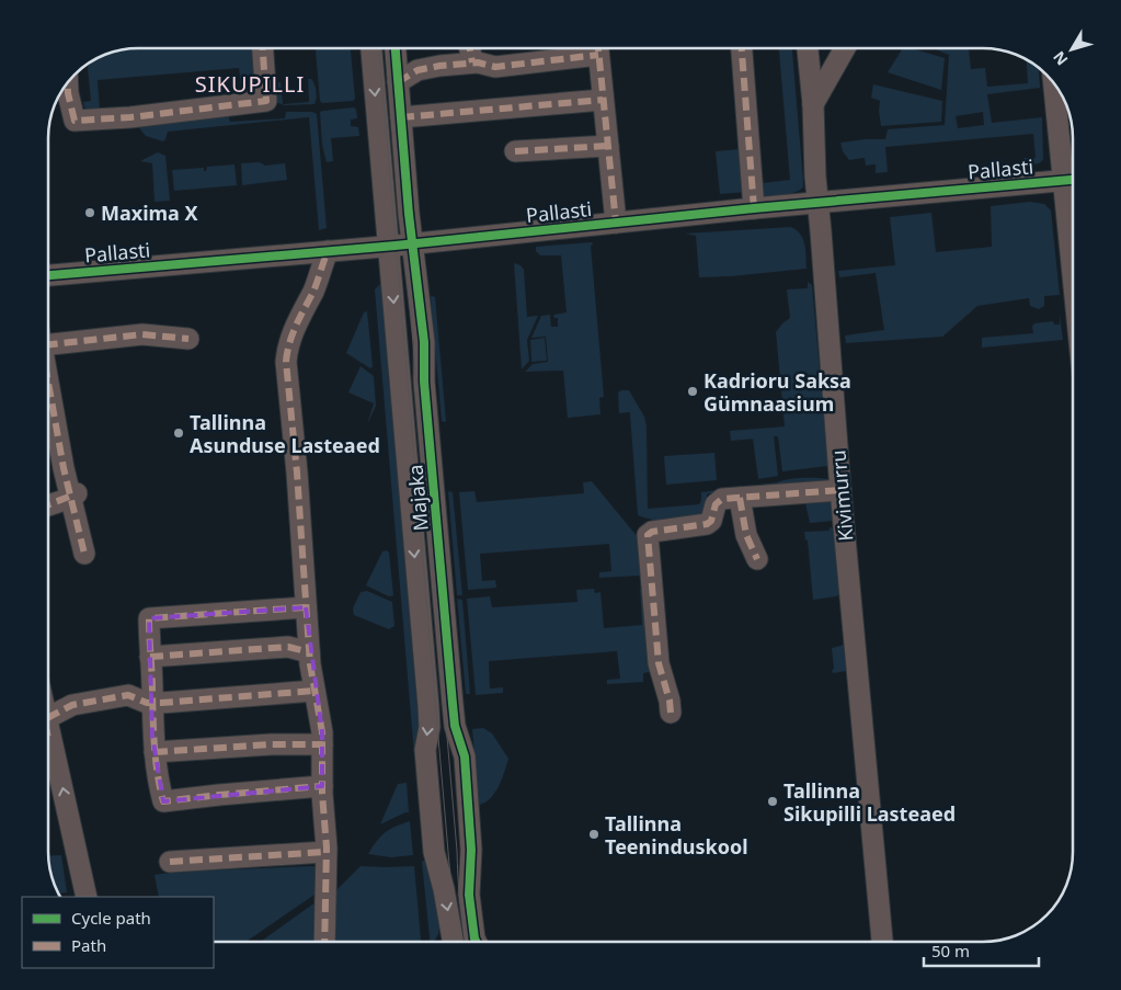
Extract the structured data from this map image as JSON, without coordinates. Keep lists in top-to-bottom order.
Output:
{
  "streets": {
    "street": ["Pallasti", "Kivimurru", "Majaka"]
  },
  "crossings": [
    ["Pallasti", "Kivimurru"],
    ["Pallasti", "Majaka"]
  ],
  "districts": ["SIKUPILLI"],
  "places": [
    "Maxima X",
    "Kadrioru Saksa Gümnaasium",
    "Tallinna Asunduse Lasteaed",
    "Tallinna Sikupilli Lasteaed",
    "Tallinna Teeninduskool"
  ],
  "legend": ["Cycle path", "Path"],
  "scale_bar": "50 m",
  "north": "bottom left"
}
